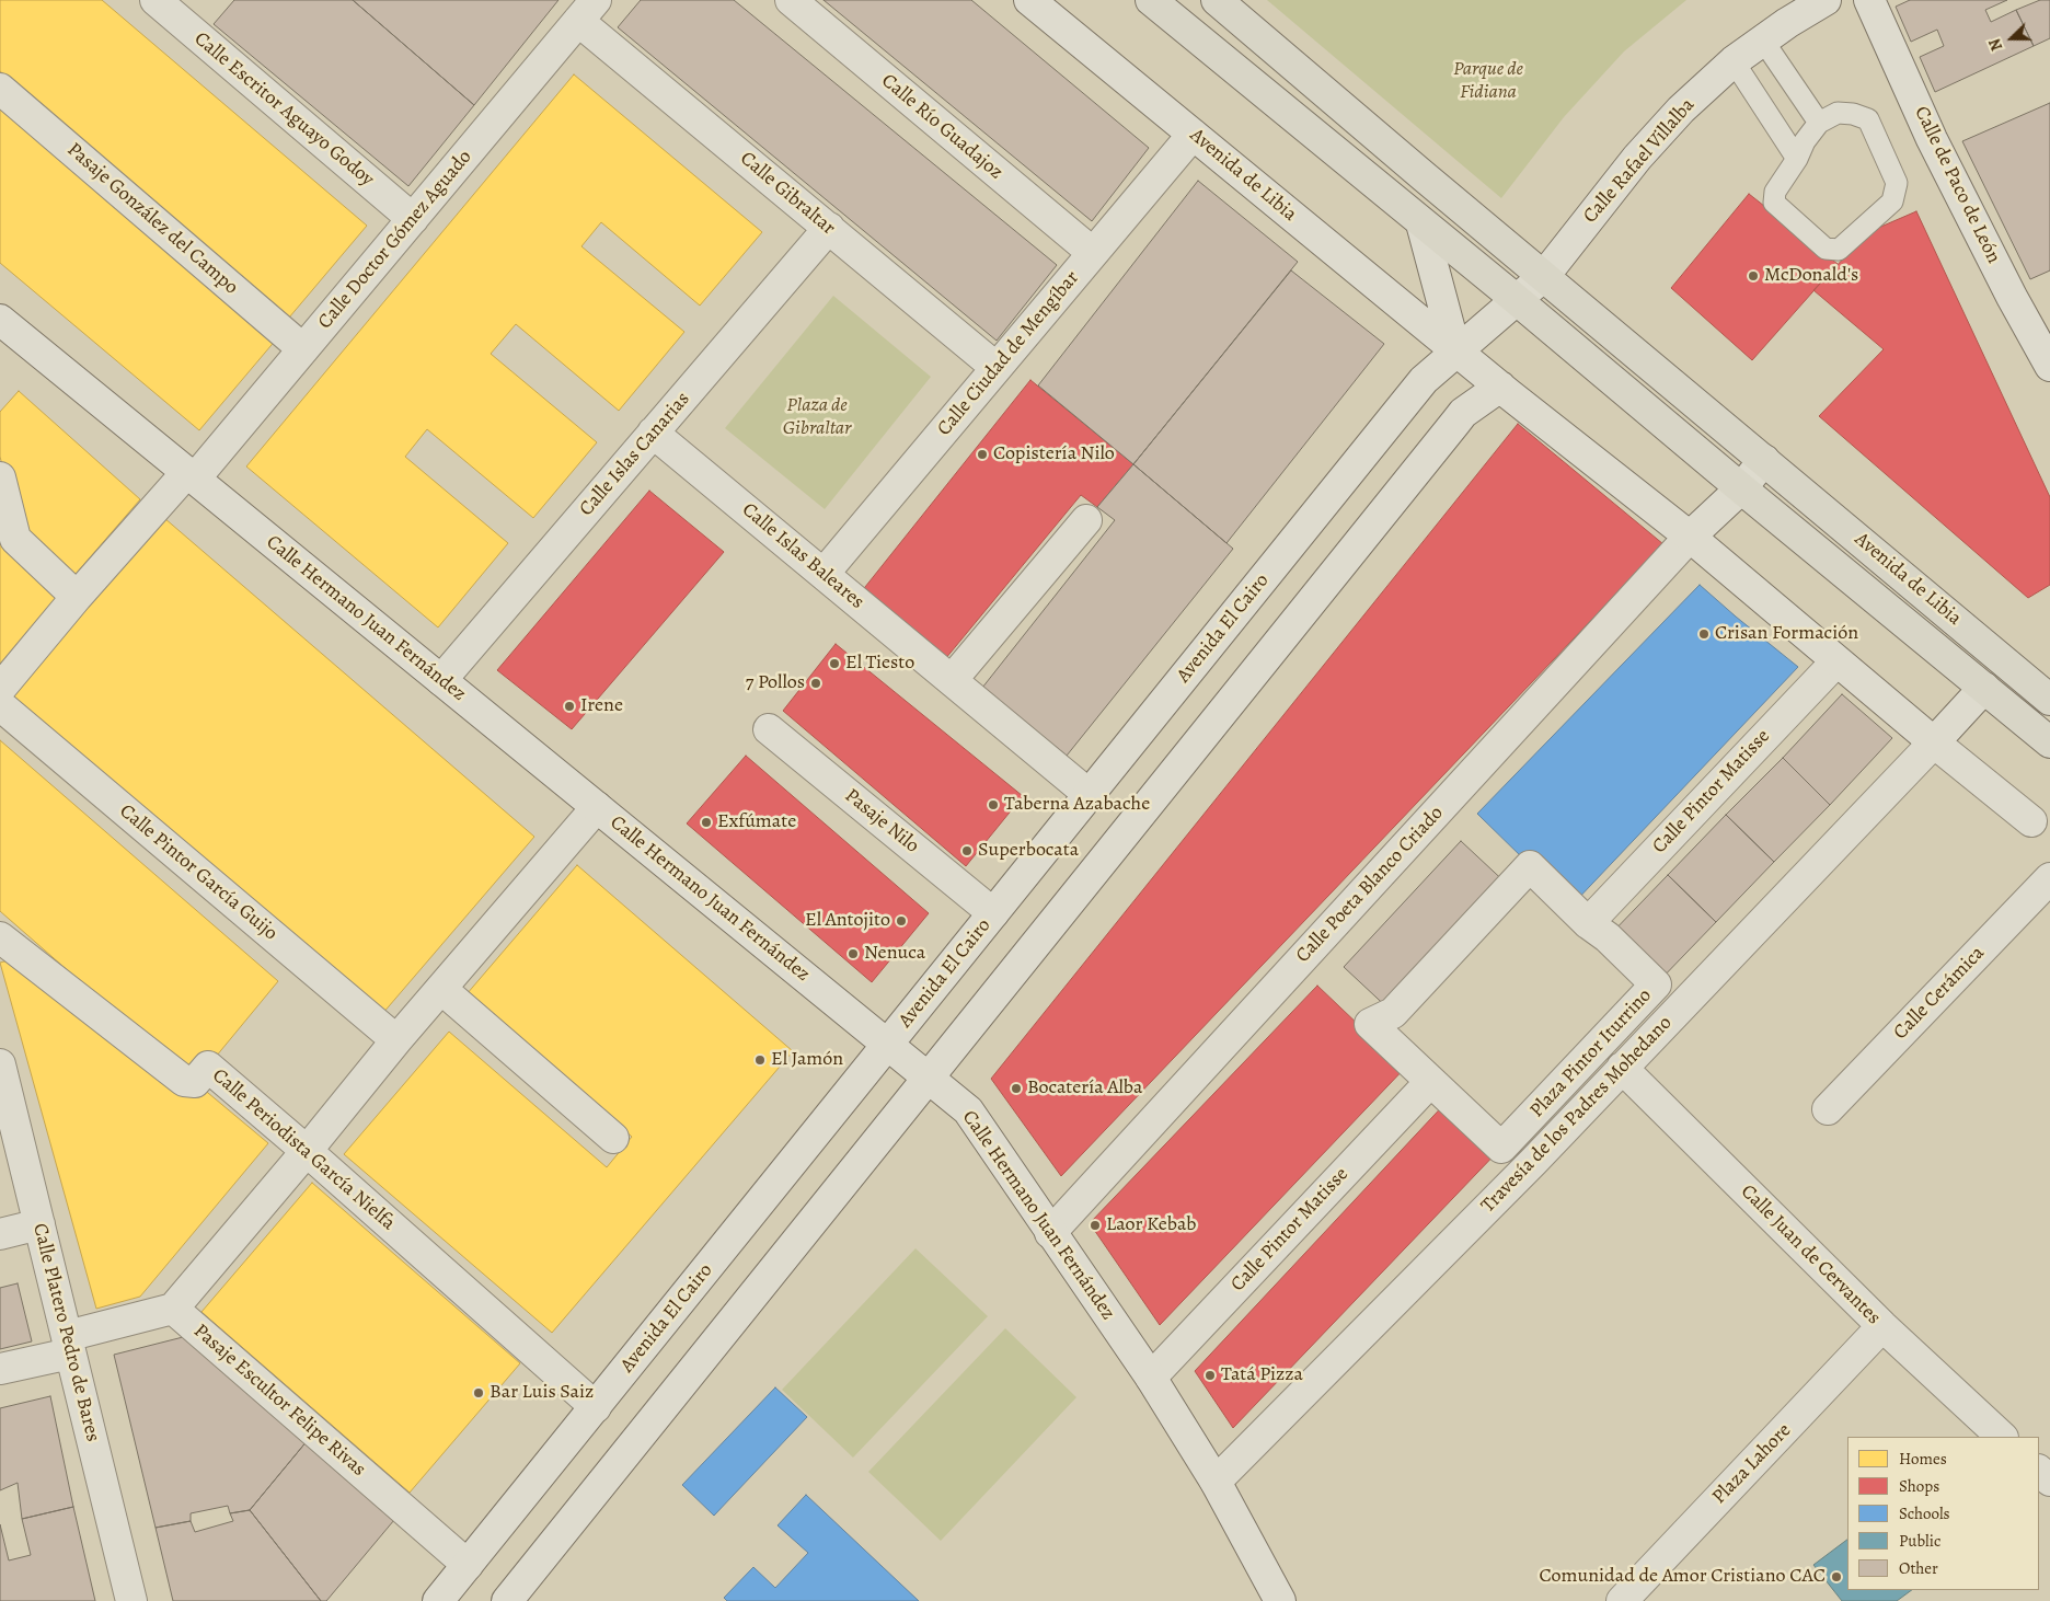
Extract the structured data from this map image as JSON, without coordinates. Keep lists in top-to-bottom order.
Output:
{
  "streets": {
    "main road": ["Avenida de Libia"],
    "street": [
      "Calle Escritor Aguayo Godoy",
      "Calle Río Guadajoz",
      "Calle Rafael Villalba",
      "Calle de Paco de León",
      "Calle Gibraltar",
      "Pasaje González del Campo",
      "Calle Doctor Gómez Aguado",
      "Calle Ciudad de Mengíbar",
      "Calle Islas Canarias",
      "Calle Islas Baleares",
      "Calle Hermano Juan Fernández",
      "Avenida El Cairo",
      "Calle Pintor Matisse",
      "Pasaje Nilo",
      "Calle Pintor García Guijo",
      "Calle Poeta Blanco Criado",
      "Calle Cerámica",
      "Plaza Pintor Iturrino",
      "Travesía de los Padres Mohedano",
      "Calle Periodista García Nielfa",
      "Calle Juan de Cervantes",
      "Calle Platero Pedro de Bares",
      "Pasaje Escultor Felipe Rivas",
      "Plaza Lahore"
    ]
  },
  "crossings": [
    ["Calle Escritor Aguayo Godoy", "Calle Doctor Gómez Aguado"],
    ["Calle Río Guadajoz", "Calle Ciudad de Mengíbar"],
    ["Calle Rafael Villalba", "Avenida de Libia"],
    ["Avenida de Libia", "Calle Ciudad de Mengíbar"],
    ["Avenida de Libia", "Avenida El Cairo"],
    ["Avenida de Libia", "Calle Pintor Matisse"],
    ["Avenida de Libia", "Calle Poeta Blanco Criado"],
    ["Avenida de Libia", "Travesía de los Padres Mohedano"],
    ["Calle Gibraltar", "Calle Doctor Gómez Aguado"],
    ["Calle Gibraltar", "Calle Ciudad de Mengíbar"],
    ["Calle Gibraltar", "Calle Islas Canarias"],
    ["Pasaje González del Campo", "Calle Doctor Gómez Aguado"],
    ["Calle Doctor Gómez Aguado", "Calle Hermano Juan Fernández"],
    ["Calle Ciudad de Mengíbar", "Calle Islas Baleares"],
    ["Calle Islas Canarias", "Calle Islas Baleares"],
    ["Calle Islas Canarias", "Calle Hermano Juan Fernández"],
    ["Calle Islas Baleares", "Avenida El Cairo"],
    ["Calle Hermano Juan Fernández", "Avenida El Cairo"],
    ["Calle Hermano Juan Fernández", "Calle Pintor Matisse"],
    ["Calle Hermano Juan Fernández", "Calle Poeta Blanco Criado"],
    ["Calle Hermano Juan Fernández", "Travesía de los Padres Mohedano"],
    ["Avenida El Cairo", "Pasaje Nilo"],
    ["Avenida El Cairo", "Calle Periodista García Nielfa"],
    ["Avenida El Cairo", "Pasaje Escultor Felipe Rivas"],
    ["Calle Pintor Matisse", "Plaza Pintor Iturrino"],
    ["Travesía de los Padres Mohedano", "Calle Juan de Cervantes"],
    ["Calle Juan de Cervantes", "Plaza Lahore"]
  ],
  "parks": ["Parque de Fidiana", "Plaza de Gibraltar"],
  "places": [
    "McDonald's",
    "Copistería Nilo",
    "Crisan Formación",
    "El Tiesto",
    "7 Pollos",
    "Irene",
    "Taberna Azabache",
    "Exfúmate",
    "Superbocata",
    "El Antojito",
    "Nenuca",
    "El Jamón",
    "Bocatería Alba",
    "Laor Kebab",
    "Tatá Pizza",
    "Bar Luis Saiz",
    "Comunidad de Amor Cristiano CAC"
  ],
  "legend": [
    "Homes",
    "Shops",
    "Schools",
    "Public",
    "Other"
  ],
  "north": "left"
}
